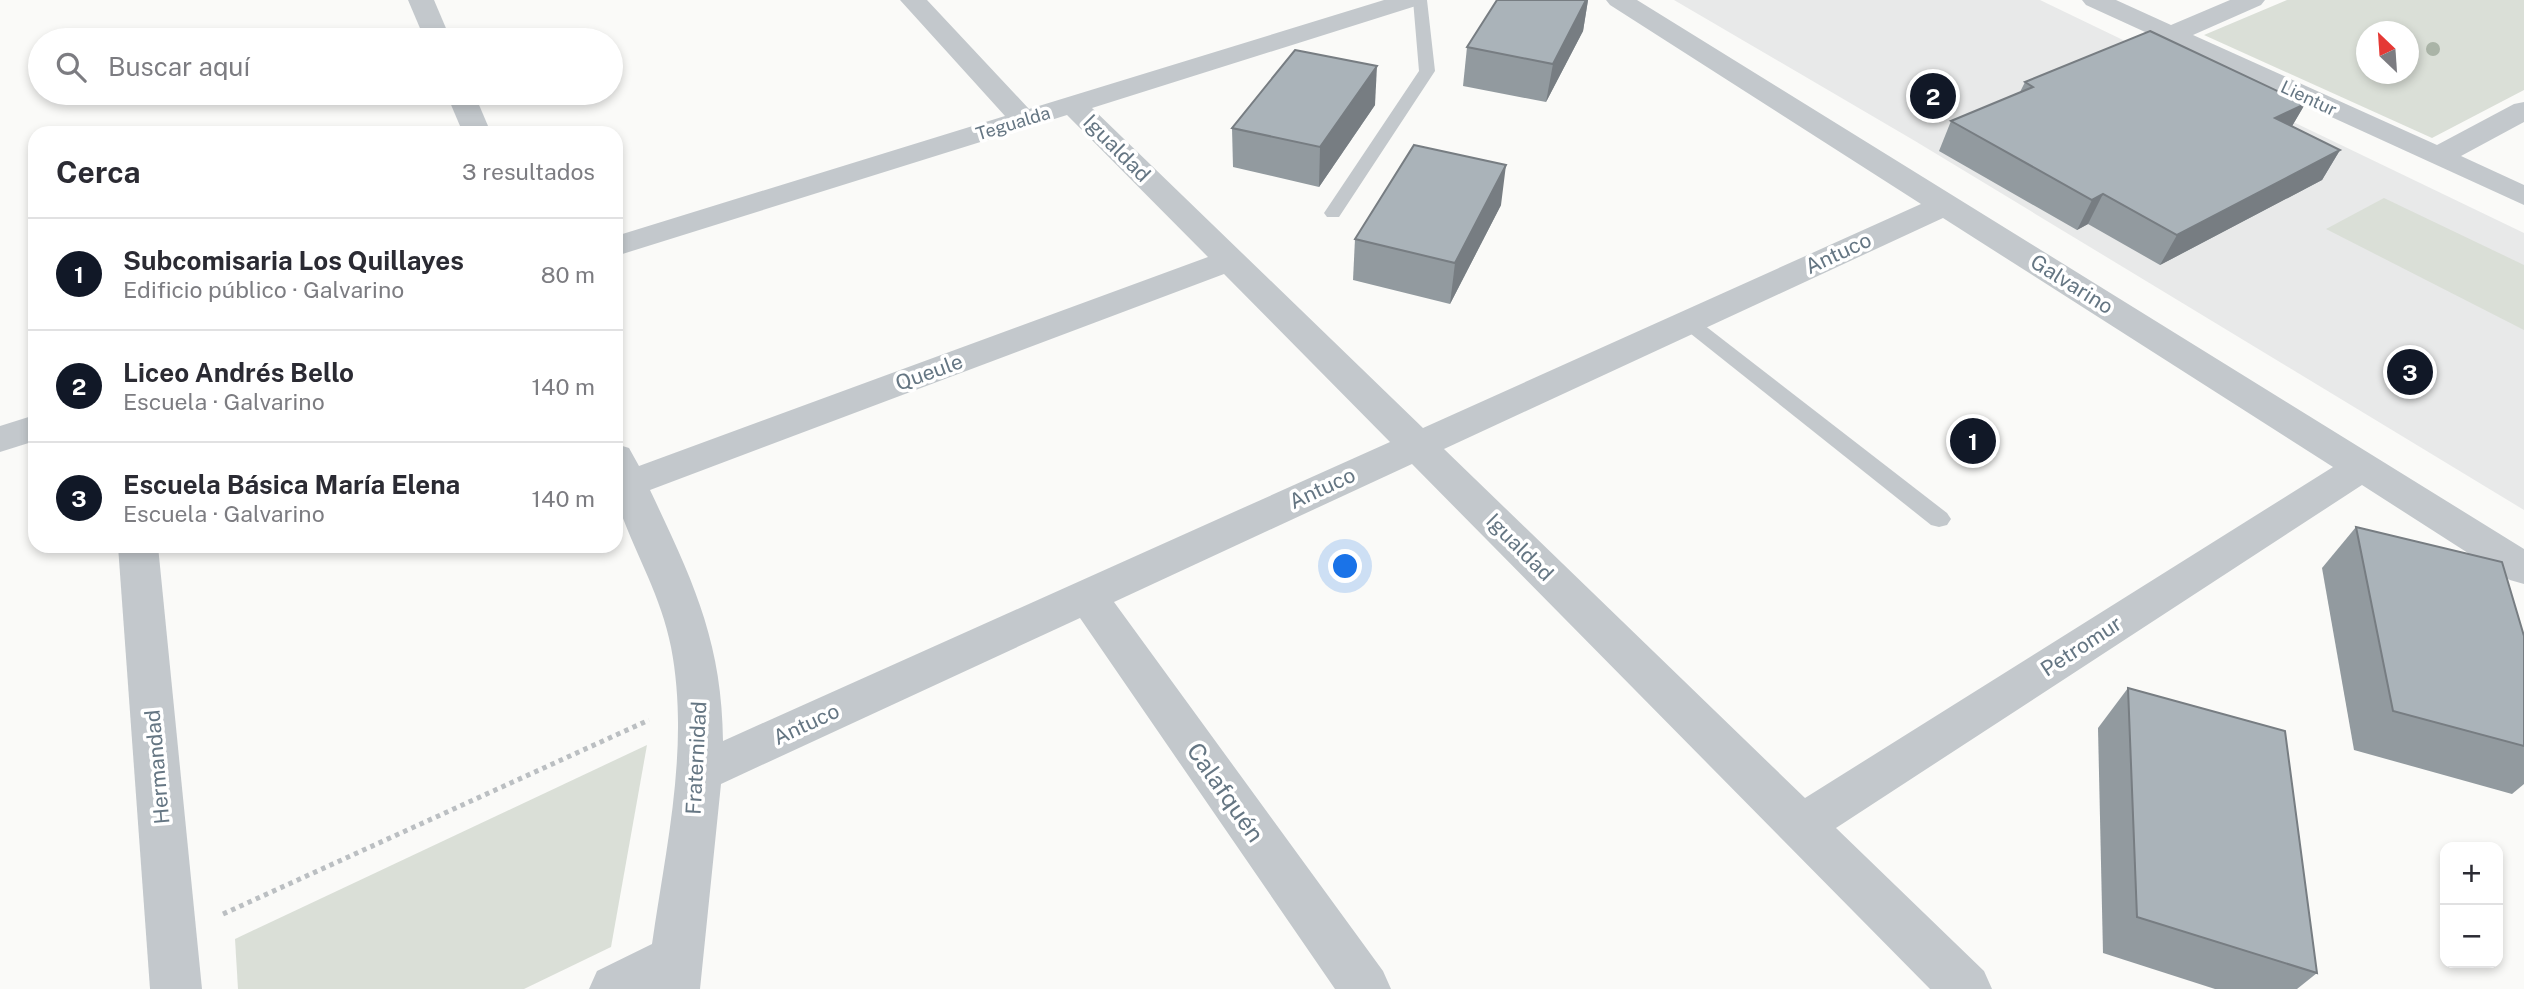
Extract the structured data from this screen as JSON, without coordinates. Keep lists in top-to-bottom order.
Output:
{
  "streets": {
    "street": [
      "Lientur",
      "Tegualda",
      "Igualdad",
      "Antuco",
      "Galvarino",
      "Queule",
      "Petromur",
      "Fraternidad",
      "Hermandad",
      "Calafquén"
    ]
  },
  "crossings": [
    ["Tegualda", "Igualdad"],
    ["Igualdad", "Antuco"],
    ["Igualdad", "Queule"],
    ["Igualdad", "Petromur"],
    ["Antuco", "Galvarino"],
    ["Antuco", "Fraternidad"],
    ["Antuco", "Calafquén"],
    ["Galvarino", "Petromur"]
  ],
  "north": "top left",
  "page": {
    "search": "Buscar aquí",
    "pins": ["2", "3", "1"],
    "heading": ["Cerca", "3 resultados"],
    "list": [
      {
        "mark": "1",
        "name": "Subcomisaria Los Quillayes",
        "note": "Edificio público · Galvarino",
        "value": "80 m"
      },
      {
        "mark": "2",
        "name": "Liceo Andrés Bello",
        "note": "Escuela · Galvarino",
        "value": "140 m"
      },
      {
        "mark": "3",
        "name": "Escuela Básica María Elena",
        "note": "Escuela · Galvarino",
        "value": "140 m"
      }
    ],
    "map_buttons": ["+", "−"]
  }
}
